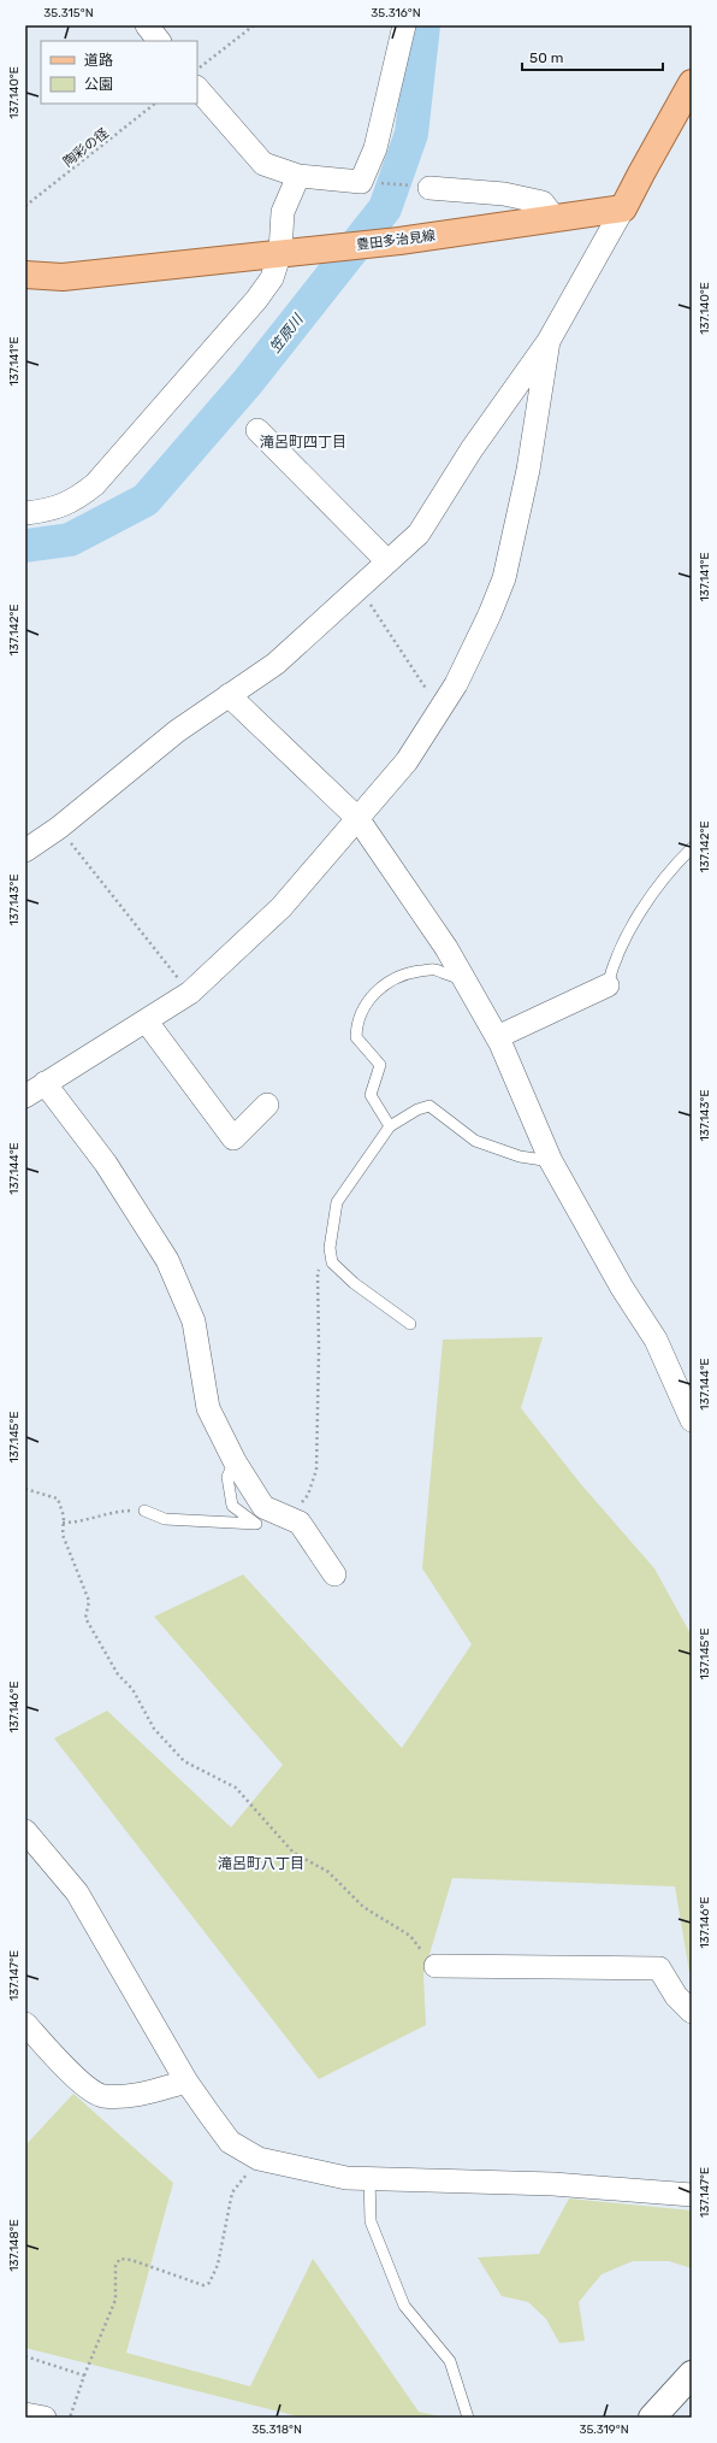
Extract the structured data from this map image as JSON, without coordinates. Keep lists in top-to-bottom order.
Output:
{
  "streets": {
    "main road": ["豊田多治見線"],
    "path": ["陶彩の径"]
  },
  "districts": ["滝呂町四丁目", "滝呂町八丁目"],
  "water": ["笠原川"],
  "legend": ["道路", "公園"],
  "scale_bar": "50 m",
  "coordinates": [
    "35.315°N",
    "35.316°N",
    "137.140°E",
    "137.141°E",
    "137.142°E",
    "137.143°E",
    "137.144°E",
    "137.145°E",
    "137.146°E",
    "137.147°E",
    "137.148°E",
    "35.318°N",
    "35.319°N"
  ]
}
